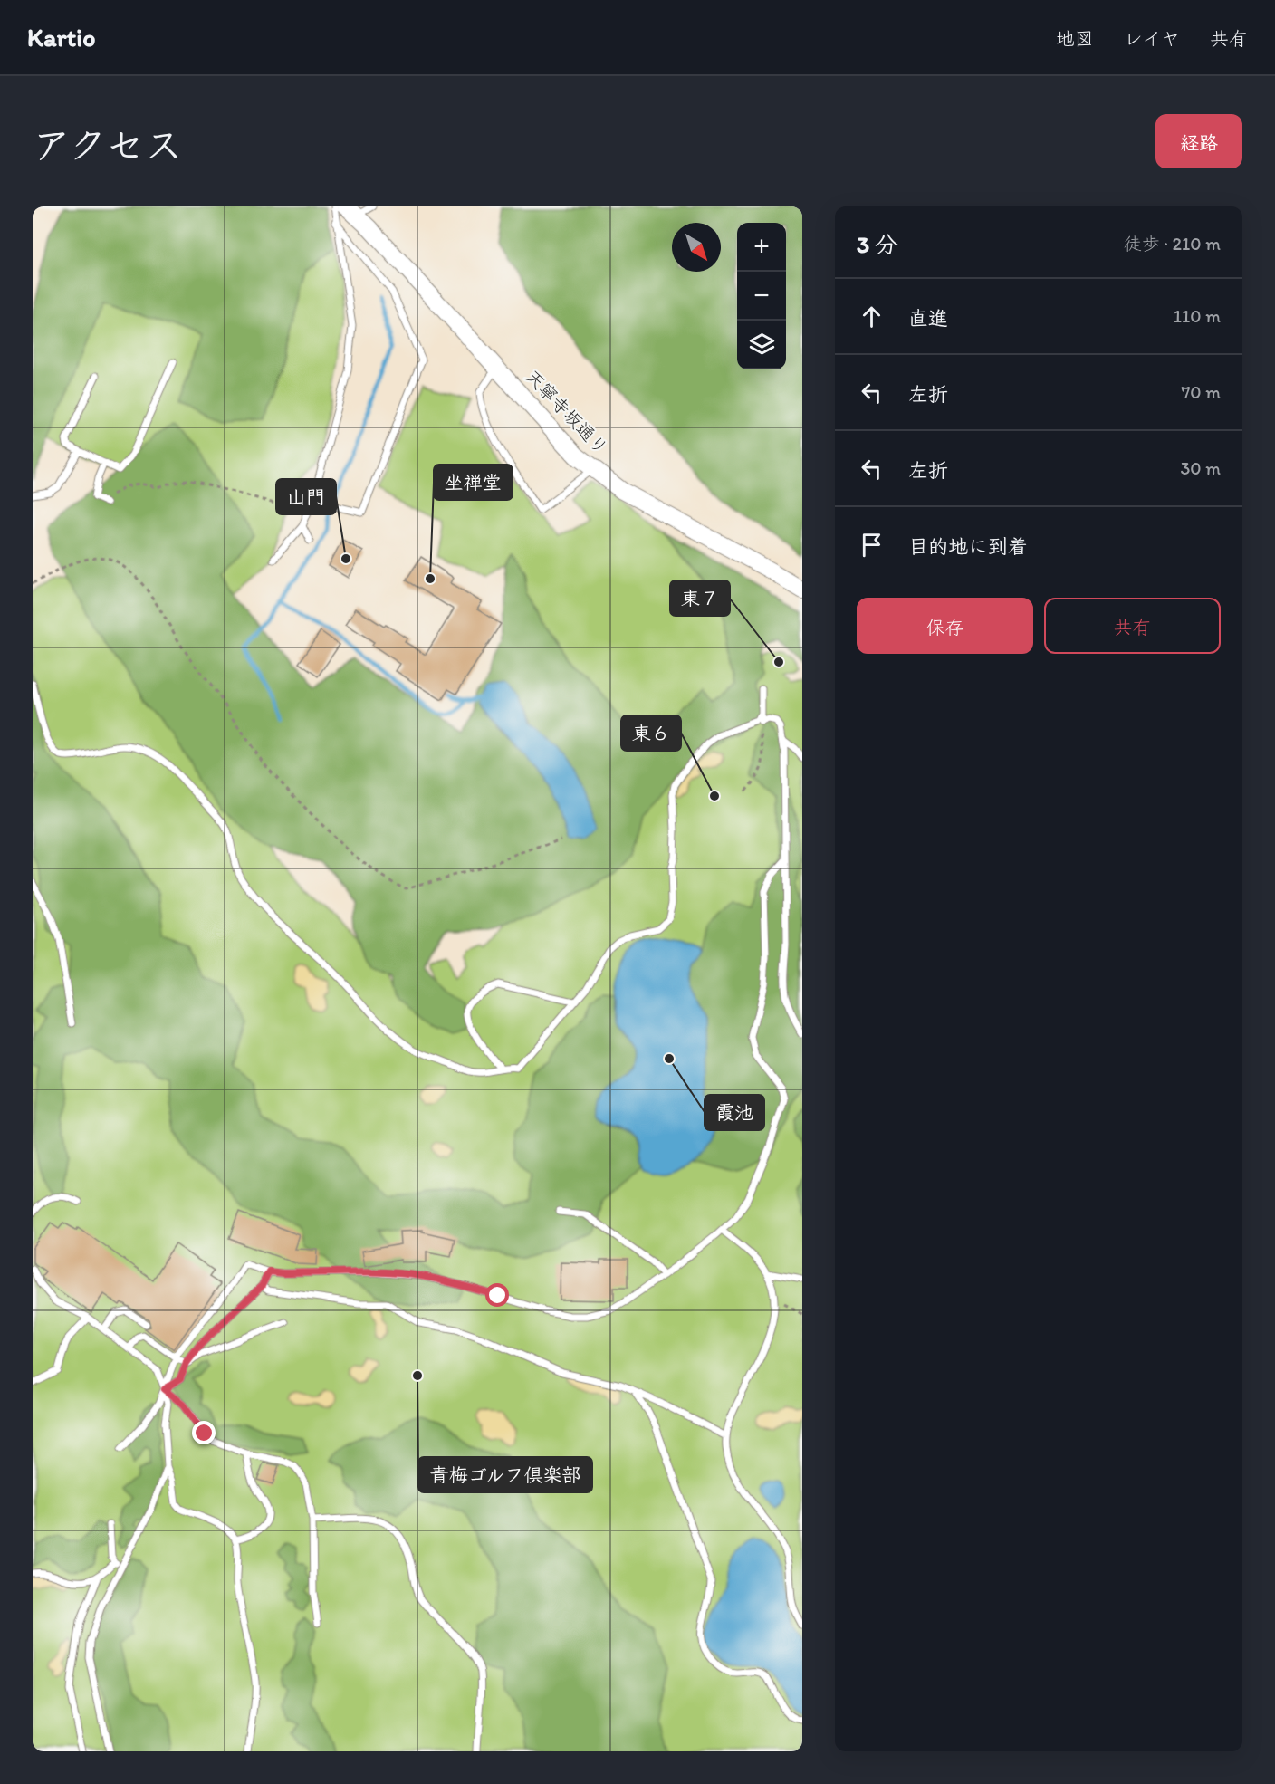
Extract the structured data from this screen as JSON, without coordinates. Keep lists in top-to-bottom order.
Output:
{
  "streets": {
    "street": ["天寧寺坂通り"]
  },
  "places": [
    "山門",
    "坐禅堂",
    "東７",
    "東６",
    "霞池",
    "青梅ゴルフ倶楽部"
  ],
  "north": "bottom right",
  "page": {
    "header": "Kartio",
    "nav": ["地図", "レイヤ", "共有"],
    "title": "アクセス",
    "buttons": [
      "経路",
      ["保存", "共有"]
    ],
    "heading": ["3 分", "徒歩 · 210 m"],
    "map_buttons": ["+", "−"],
    "list": [
      ["直進", "110 m"],
      ["左折", "70 m"],
      ["左折", "30 m"],
      "目的地に到着"
    ]
  }
}
